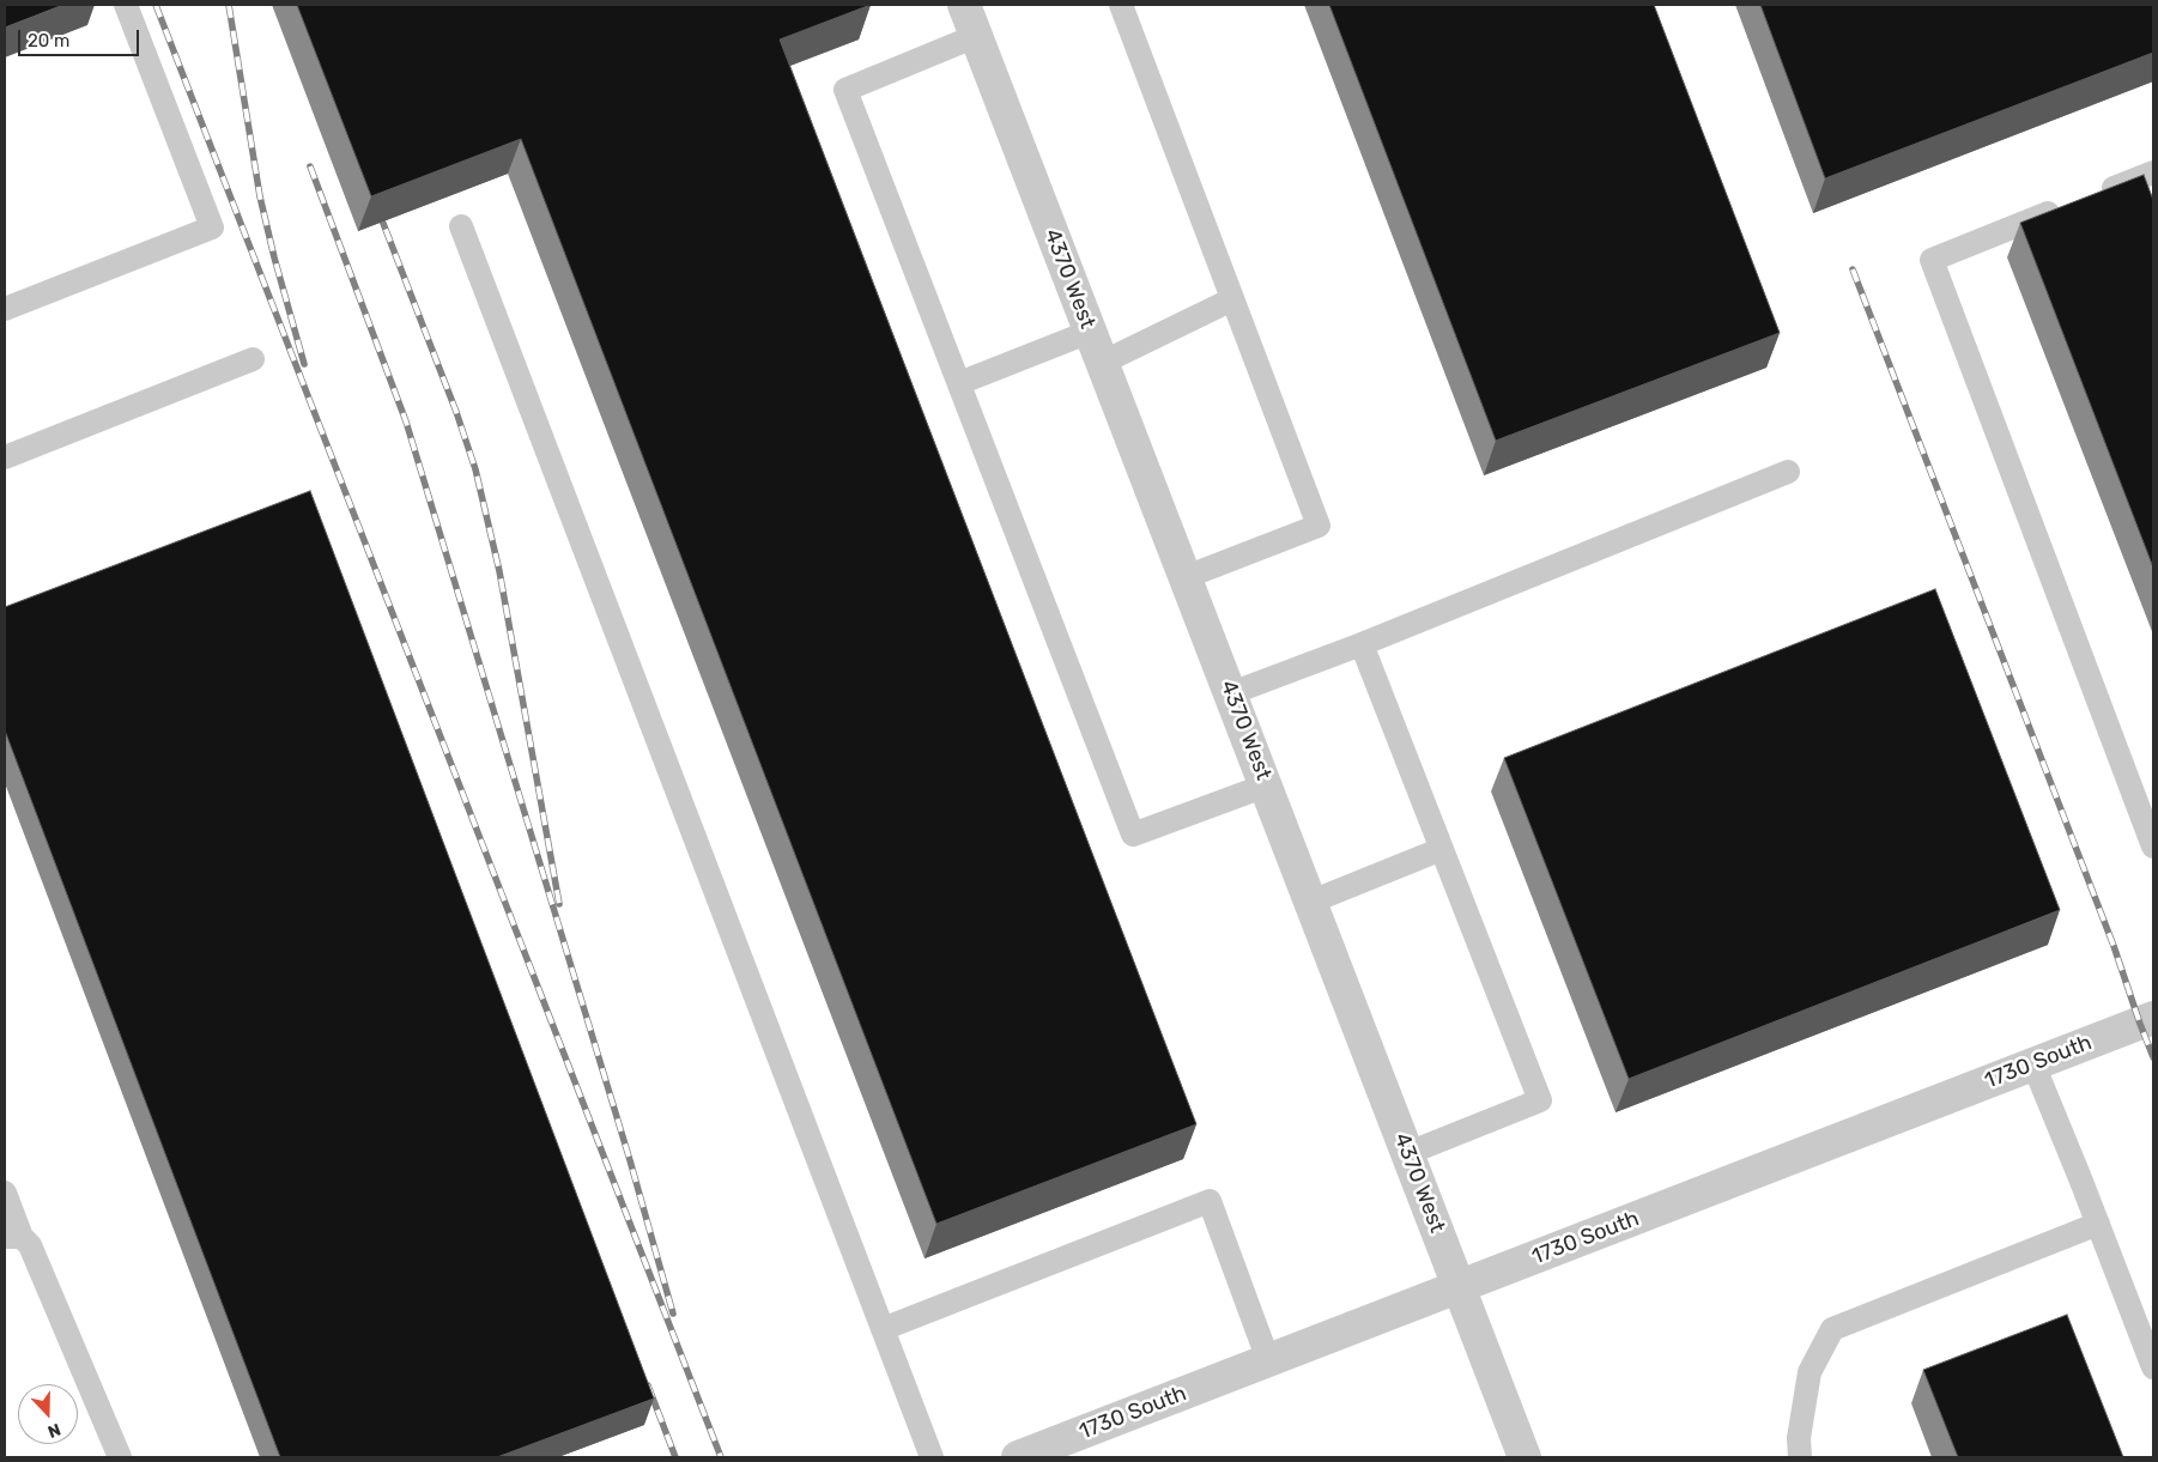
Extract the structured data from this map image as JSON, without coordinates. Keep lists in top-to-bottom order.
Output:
{
  "streets": {
    "street": ["4370 West", "1730 South"]
  },
  "crossings": [
    ["4370 West", "1730 South"]
  ],
  "scale_bar": "20 m",
  "north": "bottom"
}
